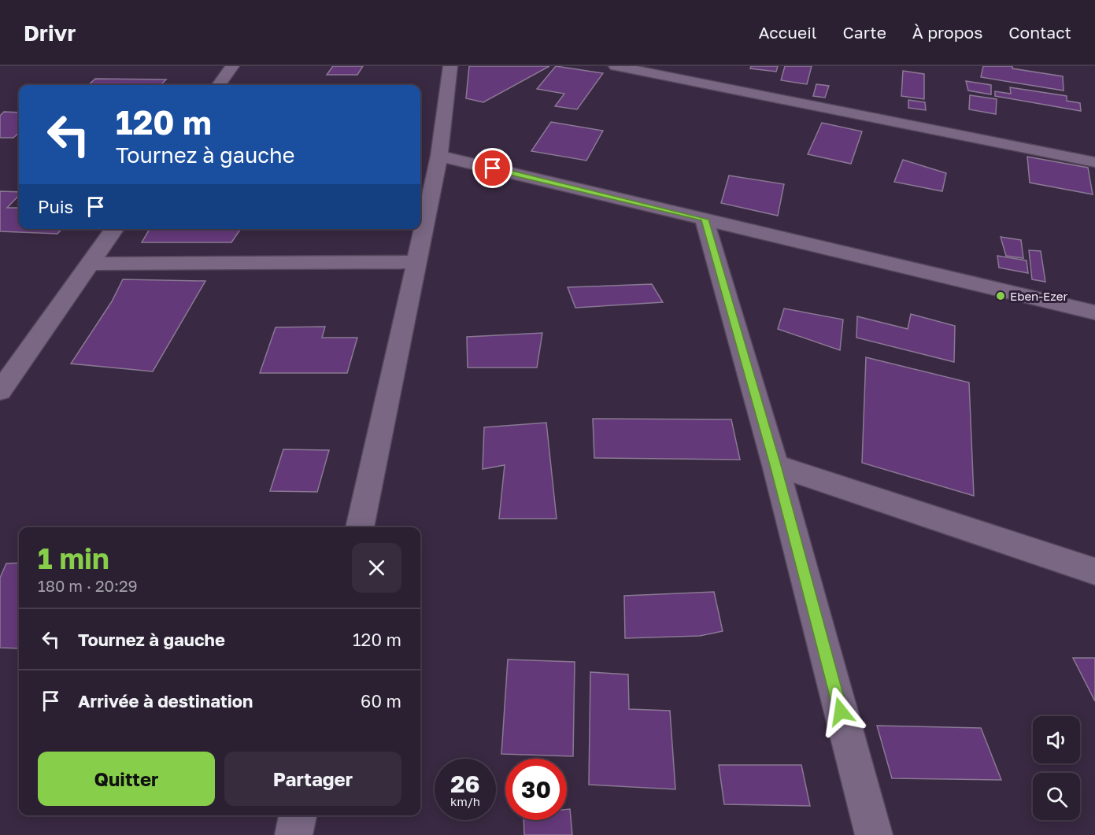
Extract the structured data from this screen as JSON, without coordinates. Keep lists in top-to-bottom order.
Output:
{
  "places": ["Eben-Ezer"],
  "page": {
    "header": "Drivr",
    "nav": [
      "Accueil",
      "Carte",
      "À propos",
      "Contact"
    ],
    "turn": ["120 m", "Tournez à gauche"],
    "then": "Puis",
    "heading": ["1 min", "180 m · 20:29"],
    "list": [
      {
        "name": "Tournez à gauche",
        "value": "120 m"
      },
      {
        "name": "Arrivée à destination",
        "value": "60 m"
      }
    ],
    "buttons": ["Quitter", "Partager"],
    "speed": "26 km/h",
    "limit": "30"
  }
}
